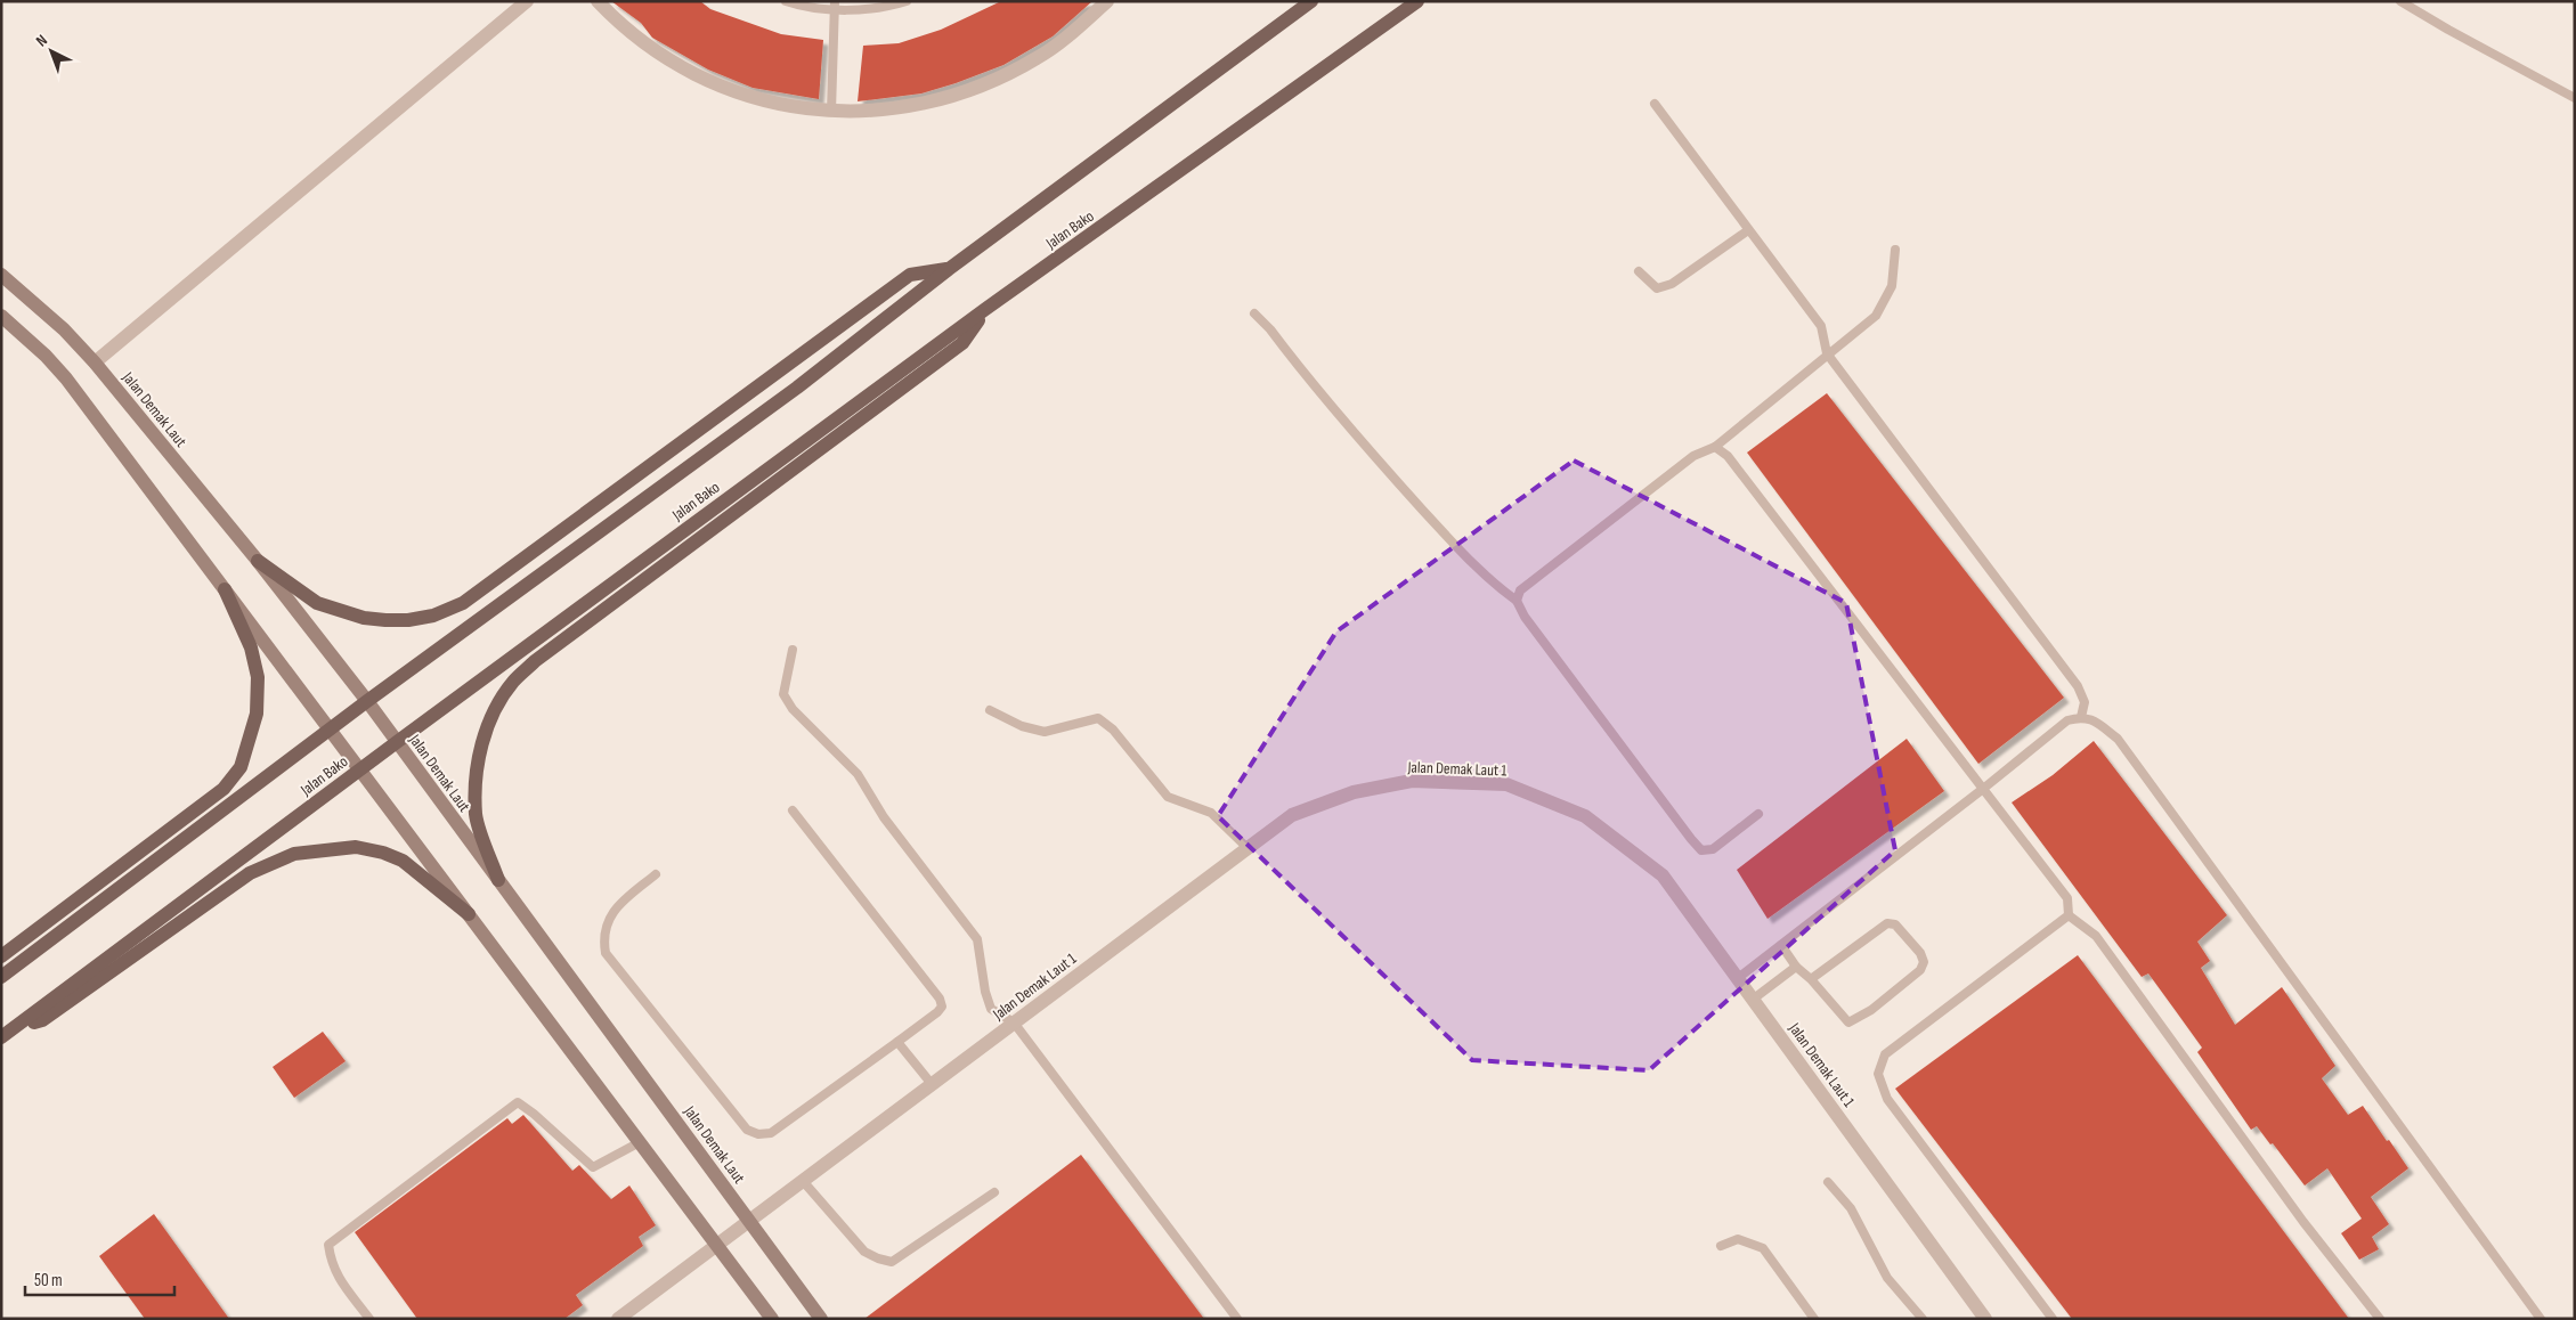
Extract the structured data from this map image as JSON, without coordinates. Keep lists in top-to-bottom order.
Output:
{
  "streets": {
    "main road": ["Jalan Bako", "Jalan Demak Laut"],
    "street": ["Jalan Demak Laut 1"]
  },
  "crossings": [
    ["Jalan Bako", "Jalan Demak Laut"],
    ["Jalan Demak Laut", "Jalan Demak Laut 1"]
  ],
  "scale_bar": "50 m",
  "north": "top left"
}
